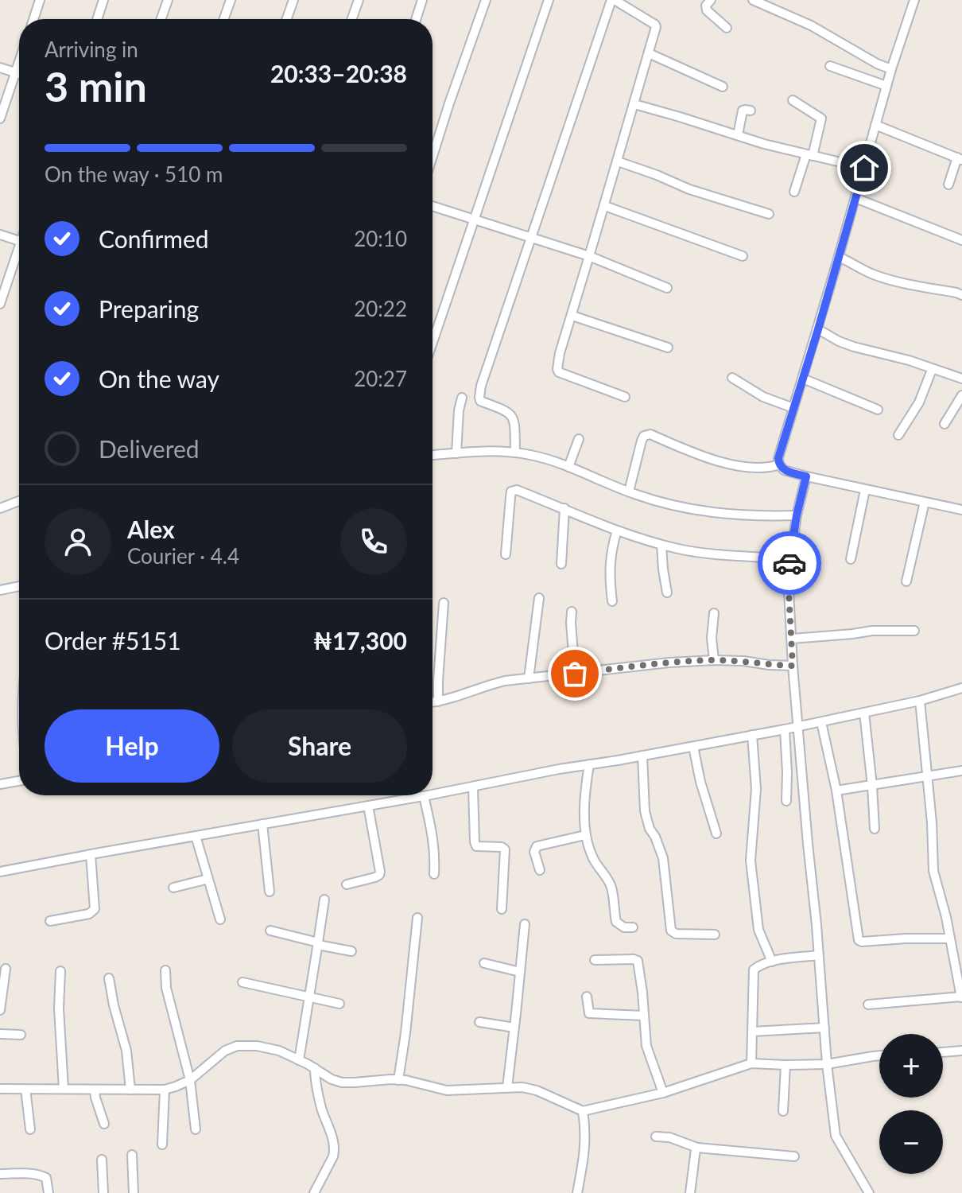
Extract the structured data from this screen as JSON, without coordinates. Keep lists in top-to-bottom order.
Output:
{
  "page": {
    "heading": ["3 min", "Arriving in", "20:33–20:38"],
    "panel": [
      "Alex",
      "Courier · 4.4",
      "Order #5151",
      "₦17,300"
    ],
    "bar": "On the way · 510 m",
    "list": [
      ["Confirmed", "20:10"],
      ["Preparing", "20:22"],
      ["On the way", "20:27"],
      "Delivered"
    ],
    "buttons": ["Help", "Share"],
    "map_buttons": ["+", "−"]
  }
}
